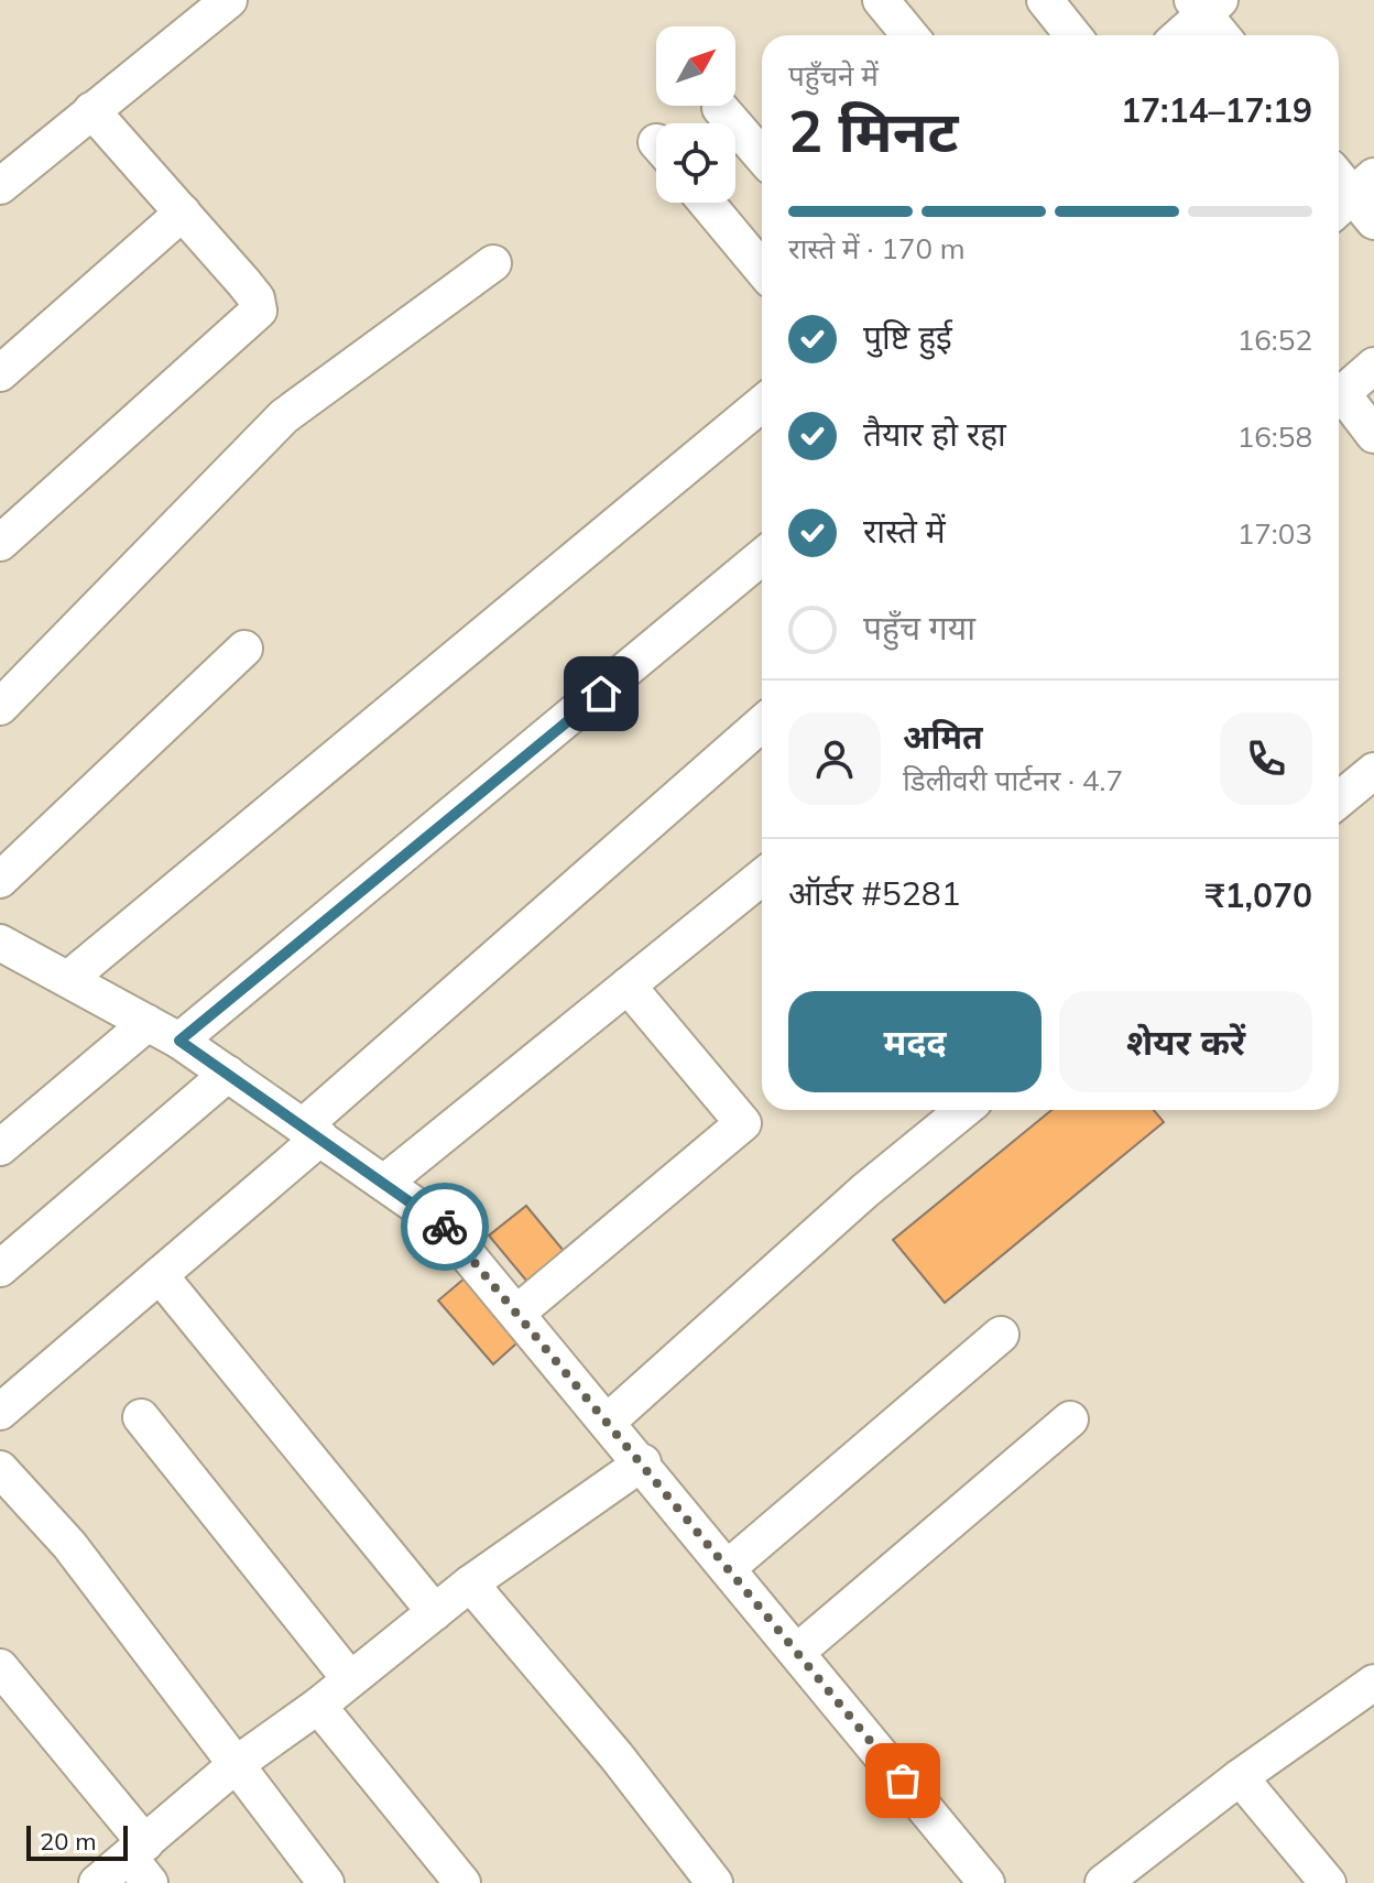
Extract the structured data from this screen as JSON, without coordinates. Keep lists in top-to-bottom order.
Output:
{
  "scale_bar": "20 m",
  "north": "top right",
  "page": {
    "heading": ["2 मिनट", "पहुँचने में", "17:14–17:19"],
    "panel": [
      "अमित",
      "डिलीवरी पार्टनर · 4.7",
      "ऑर्डर #5281",
      "₹1,070"
    ],
    "bar": "रास्ते में · 170 m",
    "list": [
      ["पुष्टि हुई", "16:52"],
      ["तैयार हो रहा", "16:58"],
      ["रास्ते में", "17:03"],
      "पहुँच गया"
    ],
    "buttons": ["मदद", "शेयर करें"],
    "scale": "20 m"
  }
}
